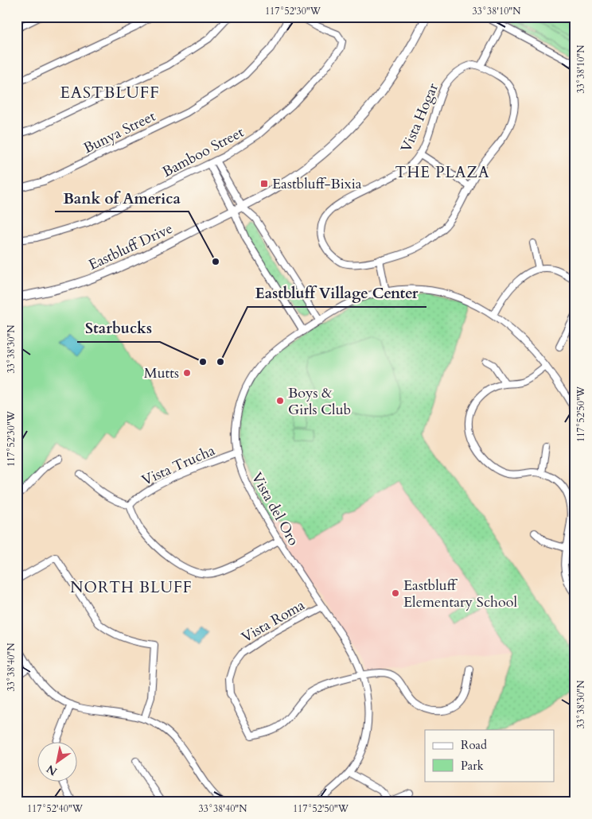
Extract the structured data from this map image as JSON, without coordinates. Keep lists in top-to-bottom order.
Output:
{
  "streets": {
    "main road": ["Eastbluff Drive"],
    "street": [
      "Vista Hogar",
      "Bunya Street",
      "Bamboo Street",
      "Vista Trucha",
      "Vista del Oro",
      "Vista Roma"
    ]
  },
  "crossings": [
    ["Vista Trucha", "Vista del Oro"],
    ["Vista del Oro", "Vista Roma"]
  ],
  "districts": ["EASTBLUFF", "THE PLAZA", "NORTH BLUFF"],
  "places": {
    "transit": ["Eastbluff-Bixia"],
    "other": [
      "Bank of America",
      "Starbucks",
      "Eastbluff Village Center",
      "Mutts",
      "Boys & Girls Club",
      "Eastbluff Elementary School"
    ]
  },
  "legend": ["Road", "Park"],
  "north": "bottom left",
  "coordinates": [
    "117°52'30\"W",
    "33°38'10\"N",
    "33°38'30\"N",
    "117°52'50\"W",
    "33°38'40\"N",
    "117°52'40\"W"
  ]
}
